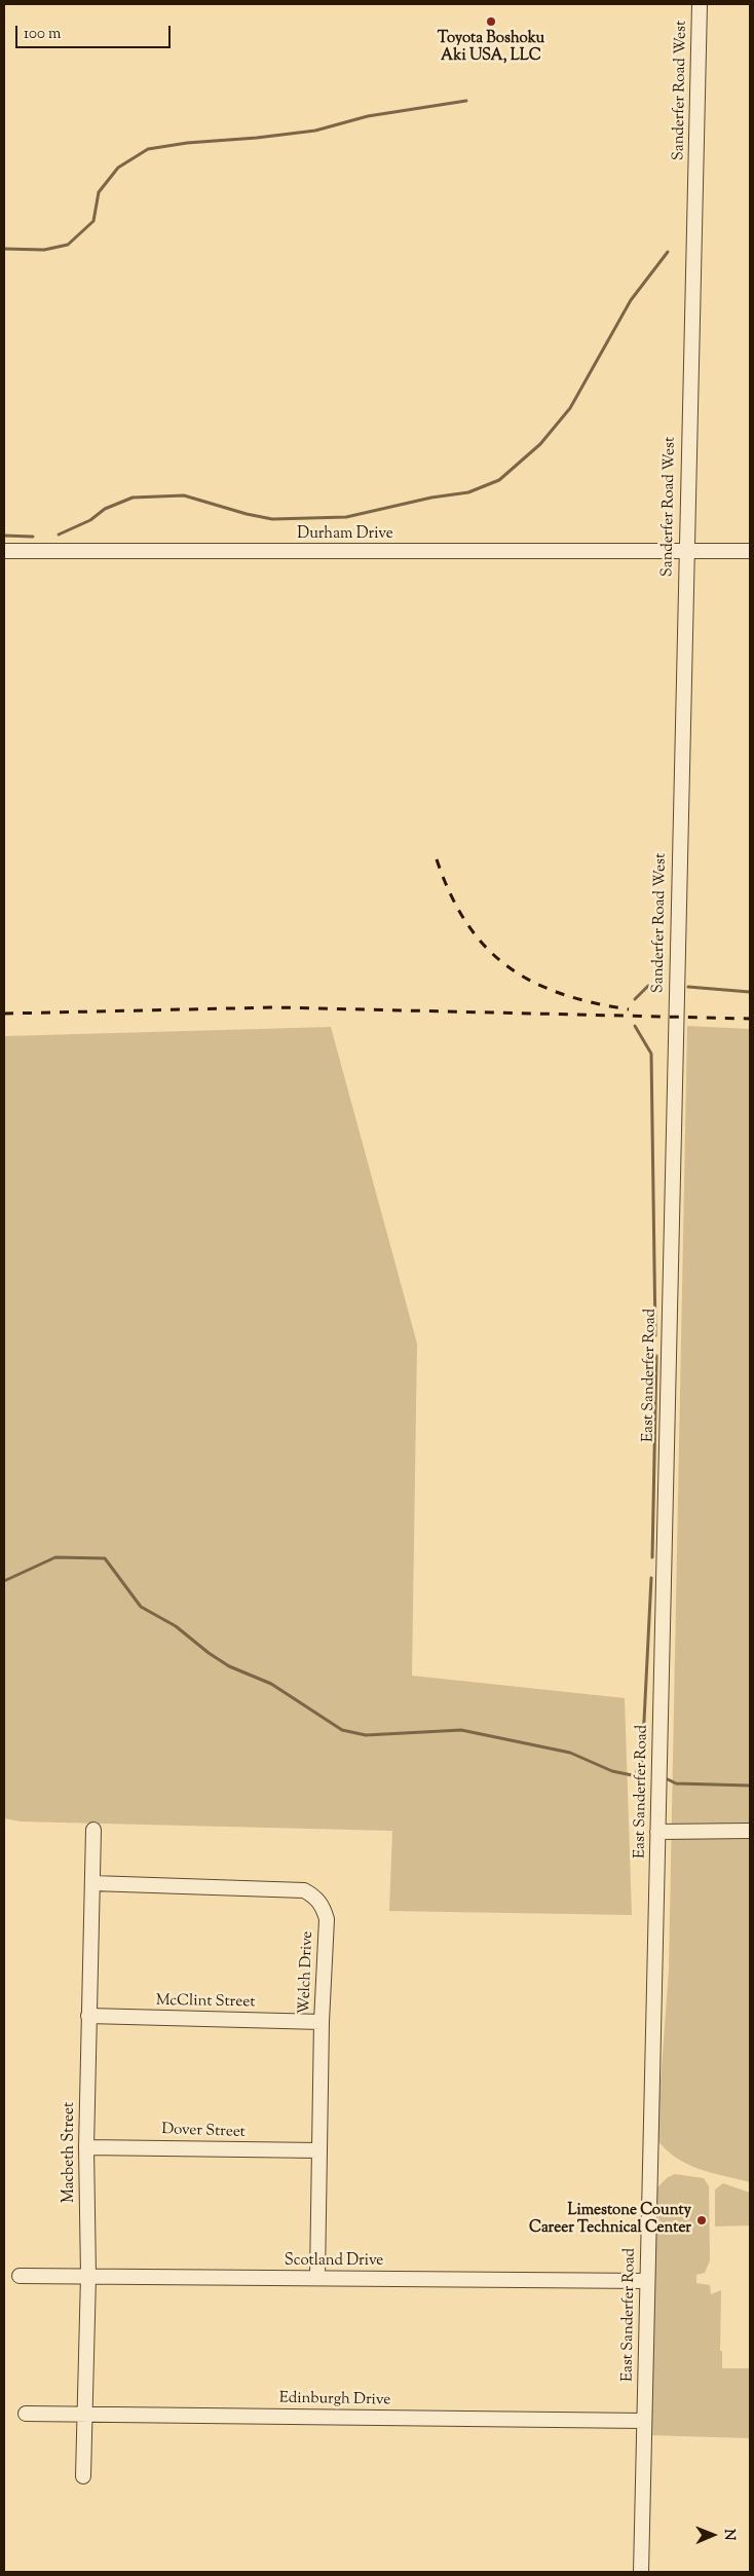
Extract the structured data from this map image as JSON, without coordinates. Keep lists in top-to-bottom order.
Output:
{
  "streets": {
    "street": [
      "Sanderfer Road West",
      "Durham Drive",
      "East Sanderfer Road",
      "Welch Drive",
      "McClint Street",
      "Dover Street",
      "Macbeth Street",
      "Scotland Drive",
      "Edinburgh Drive"
    ]
  },
  "crossings": [
    ["Sanderfer Road West", "Durham Drive"],
    ["Sanderfer Road West", "East Sanderfer Road"],
    ["East Sanderfer Road", "Scotland Drive"],
    ["East Sanderfer Road", "Edinburgh Drive"],
    ["Welch Drive", "McClint Street"],
    ["Welch Drive", "Dover Street"],
    ["Welch Drive", "Macbeth Street"],
    ["Welch Drive", "Scotland Drive"],
    ["McClint Street", "Macbeth Street"],
    ["Dover Street", "Macbeth Street"],
    ["Macbeth Street", "Scotland Drive"],
    ["Macbeth Street", "Edinburgh Drive"]
  ],
  "places": ["Toyota Boshoku Aki USA, LLC", "Limestone County Career Technical Center"],
  "scale_bar": "100 m",
  "north": "right"
}
